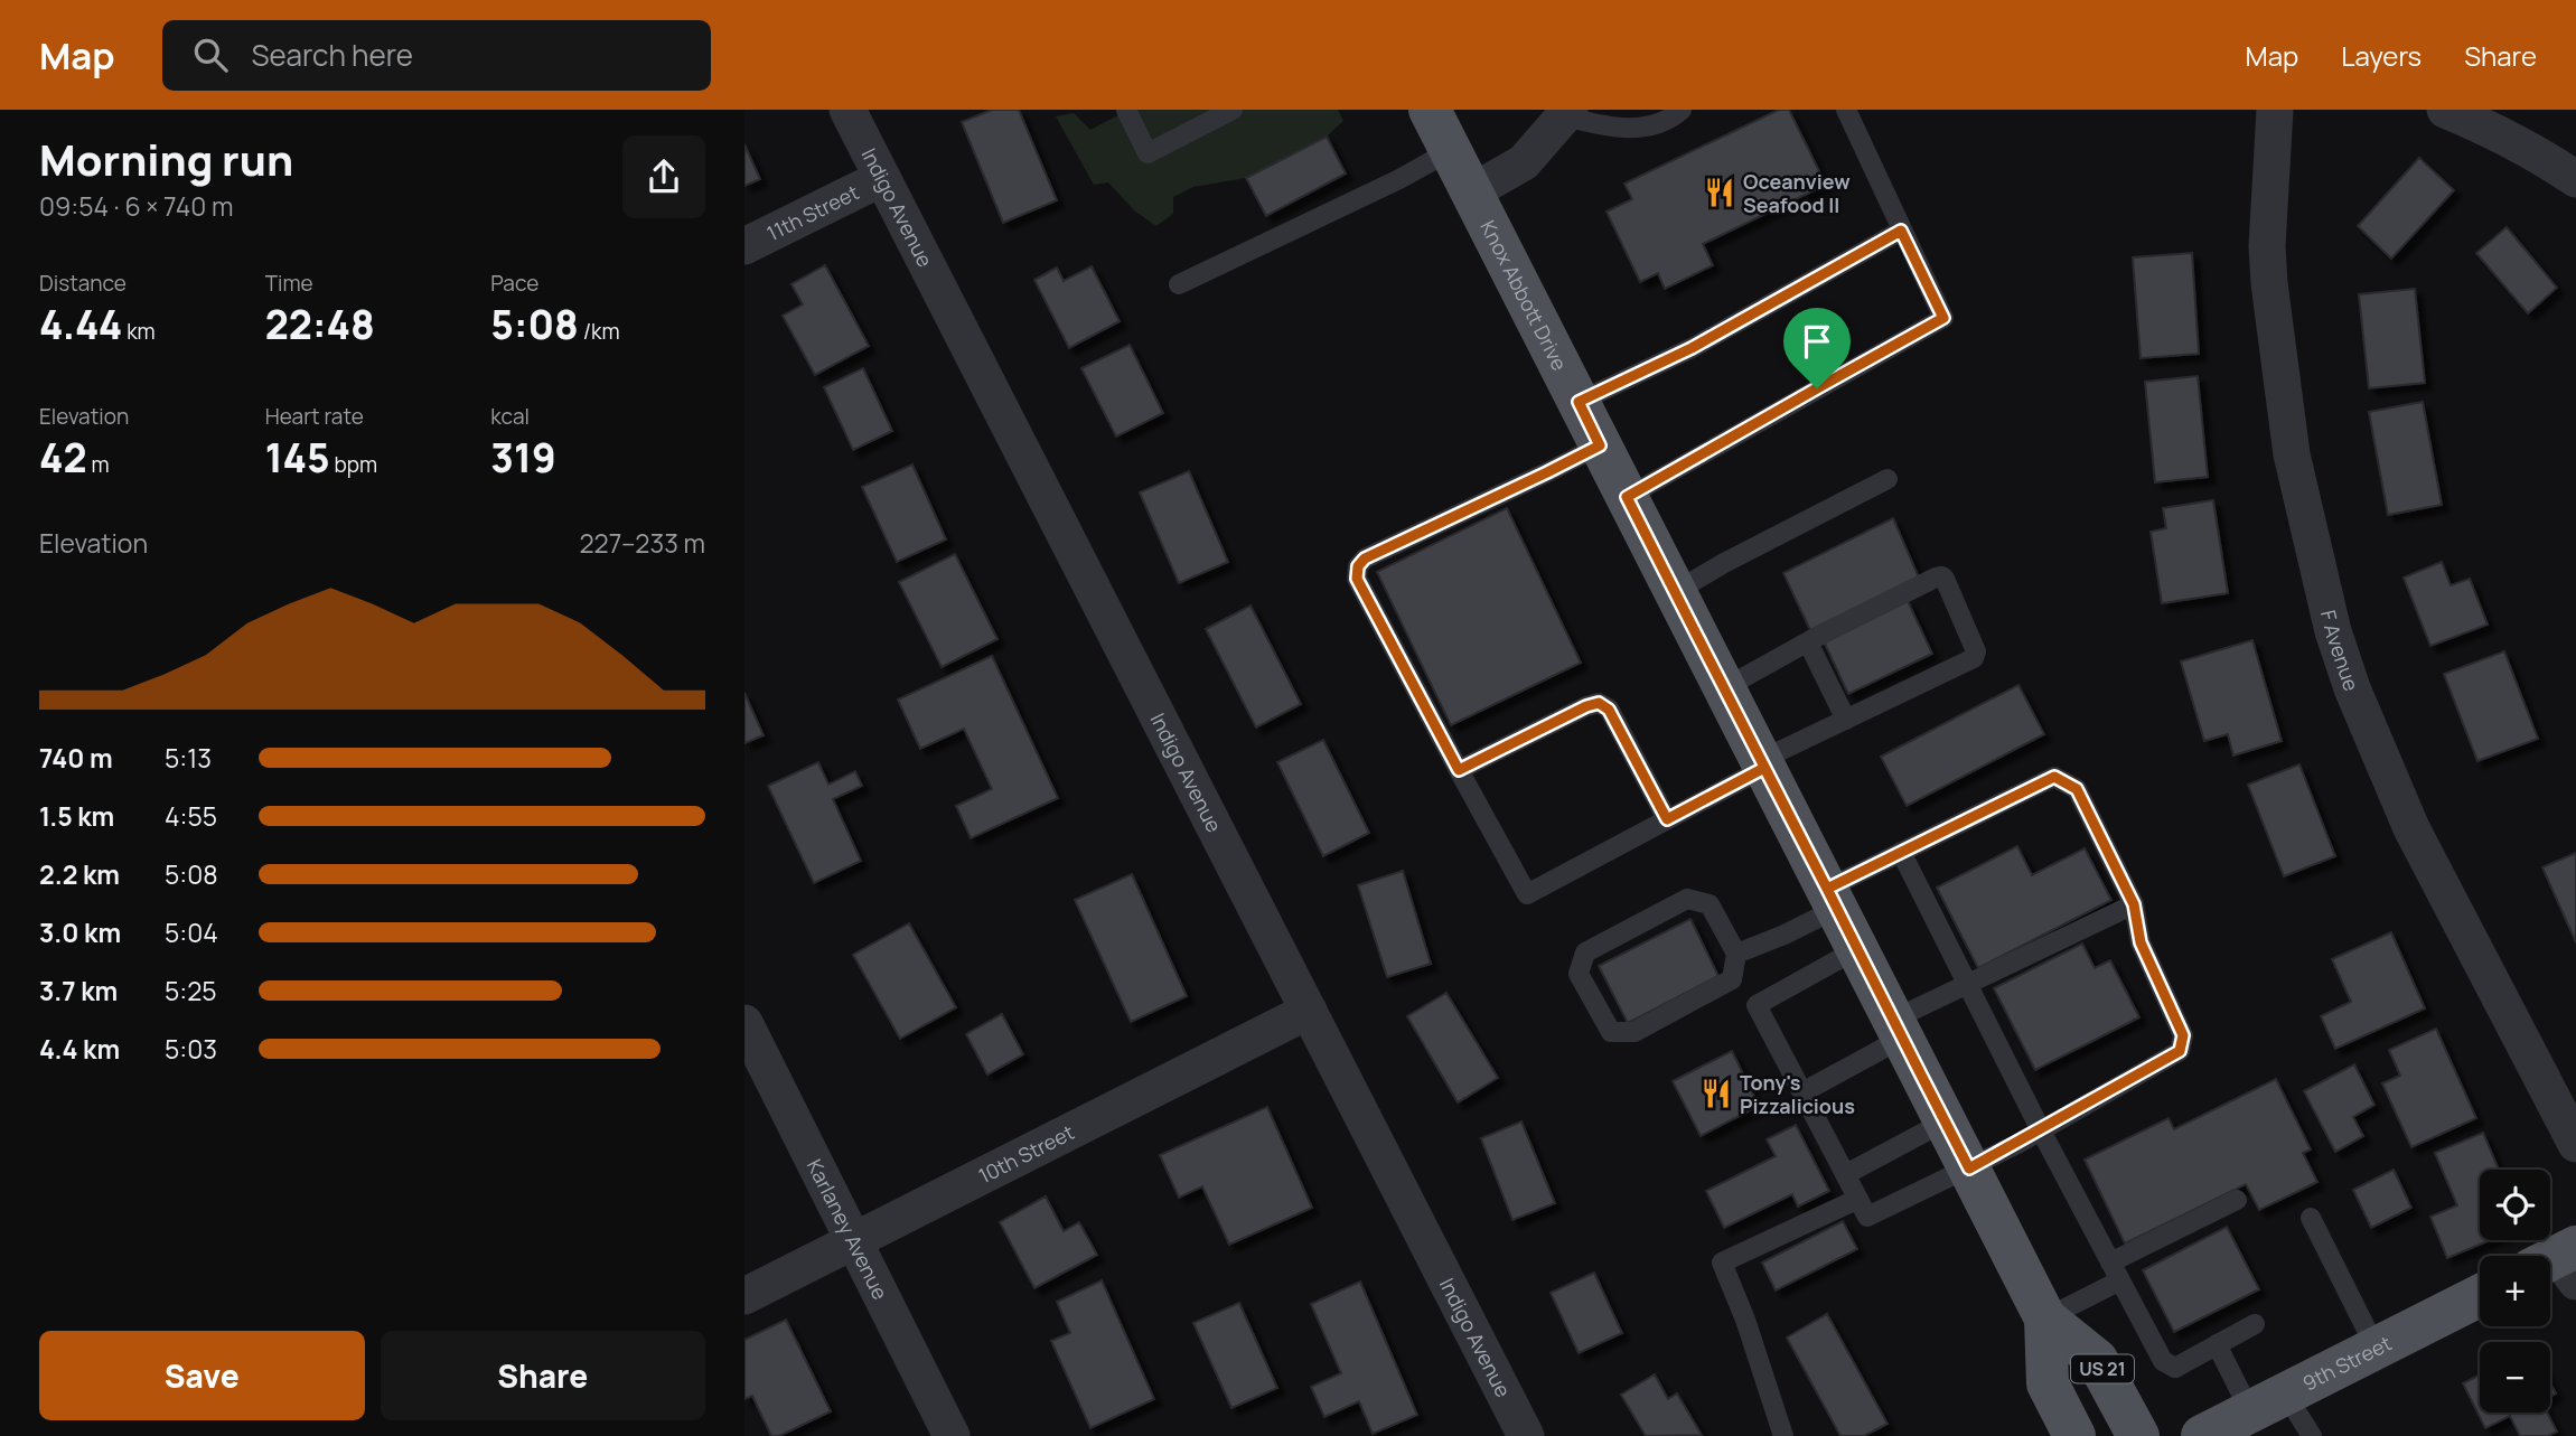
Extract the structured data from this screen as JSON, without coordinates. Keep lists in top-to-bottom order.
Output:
{
  "streets": {
    "main road": ["Knox Abbott Drive", "9th Street", "US 21"],
    "street": [
      "Indigo Avenue",
      "11th Street",
      "F Avenue",
      "10th Street",
      "Karlaney Avenue"
    ]
  },
  "crossings": [
    ["Indigo Avenue", "11th Street"],
    ["Indigo Avenue", "10th Street"],
    ["10th Street", "Karlaney Avenue"]
  ],
  "places": {
    "restaurant": ["Oceanview Seafood II", "Tony's Pizzalicious"]
  },
  "page": {
    "header": "Map",
    "search": "Search here",
    "nav": ["Map", "Layers", "Share"],
    "heading": ["Morning run", "09:54 · 6 × 740 m"],
    "stats": [
      ["Distance", "4.44 km"],
      ["Time", "22:48"],
      ["Pace", "5:08 /km"],
      ["Elevation", "42 m"],
      ["Heart rate", "145 bpm"],
      ["kcal", "319"]
    ],
    "chart": ["Elevation", "227–233 m"],
    "list": [
      {
        "name": "740 m",
        "note": "5:13"
      },
      {
        "name": "1.5 km",
        "note": "4:55"
      },
      {
        "name": "2.2 km",
        "note": "5:08"
      },
      {
        "name": "3.0 km",
        "note": "5:04"
      },
      {
        "name": "3.7 km",
        "note": "5:25"
      },
      {
        "name": "4.4 km",
        "note": "5:03"
      }
    ],
    "map_buttons": ["+", "−"],
    "buttons": ["Save", "Share"]
  }
}
